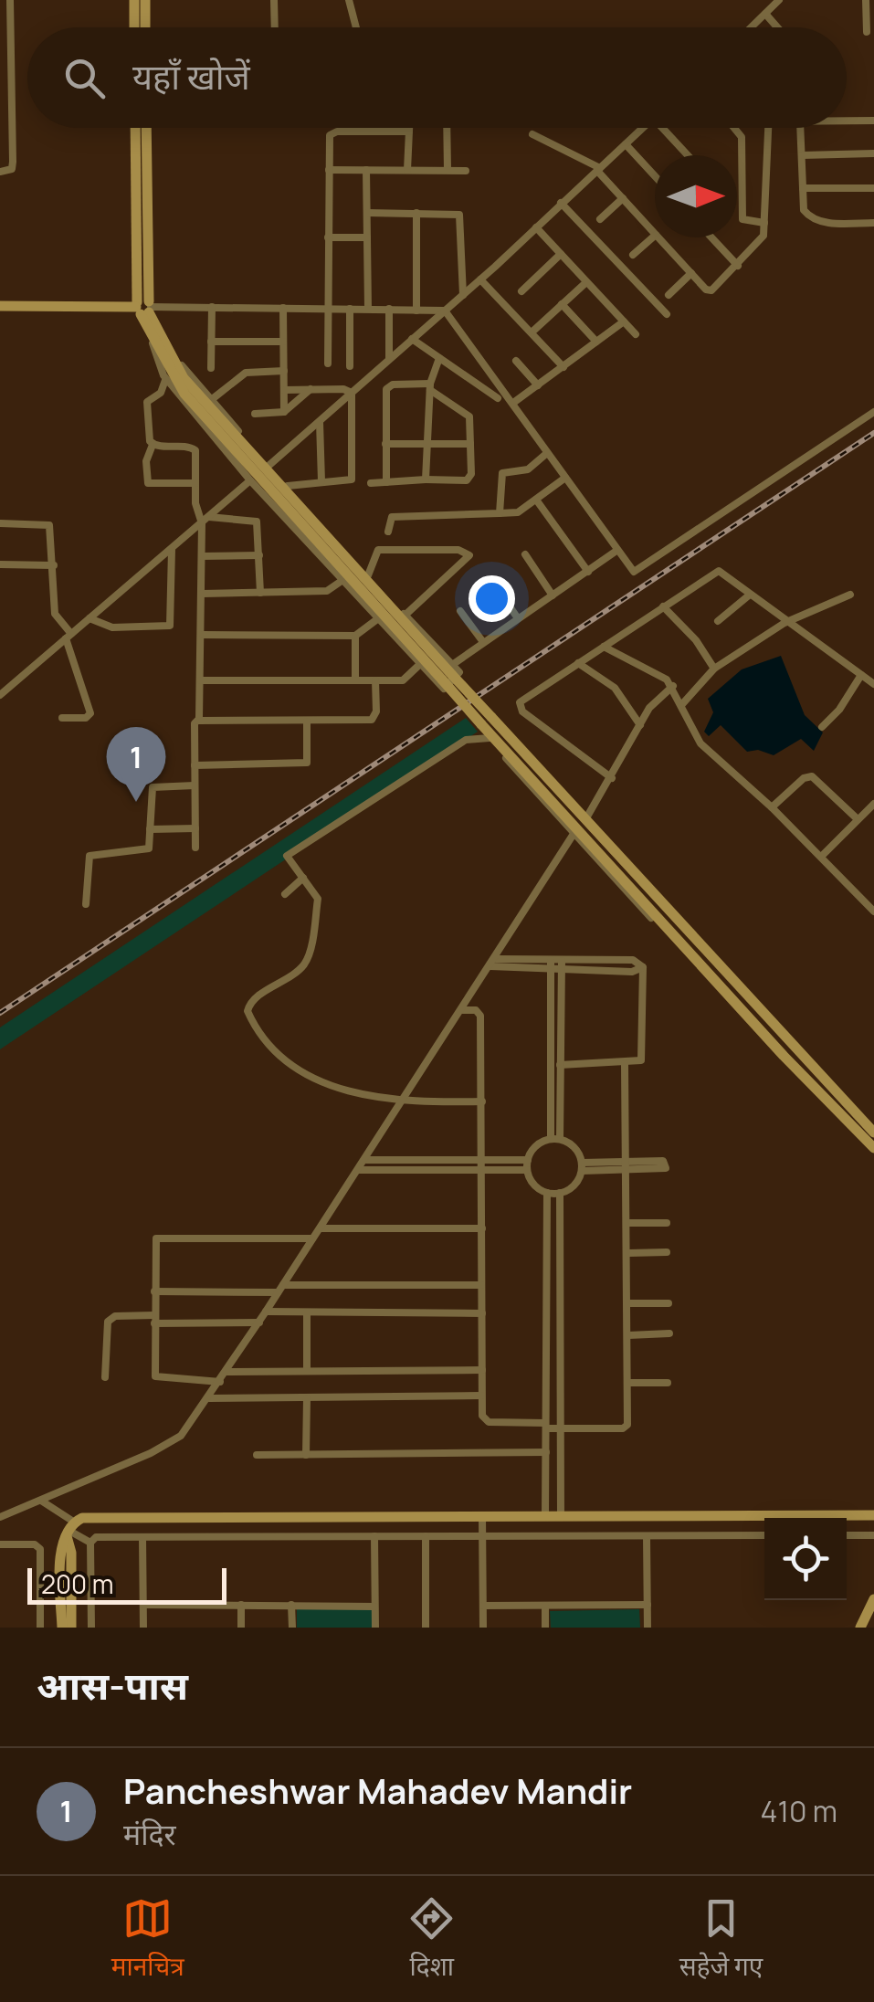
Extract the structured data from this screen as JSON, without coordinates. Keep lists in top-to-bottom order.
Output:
{
  "scale_bar": "200 m",
  "north": "right",
  "page": {
    "search": "यहाँ खोजें",
    "pins": "1",
    "scale": "200 m",
    "heading": "आस-पास",
    "list": [
      {
        "mark": "1",
        "name": "Pancheshwar Mahadev Mandir",
        "note": "मंदिर",
        "value": "410 m"
      }
    ],
    "nav": ["मानचित्र", "दिशा", "सहेजे गए"]
  }
}
